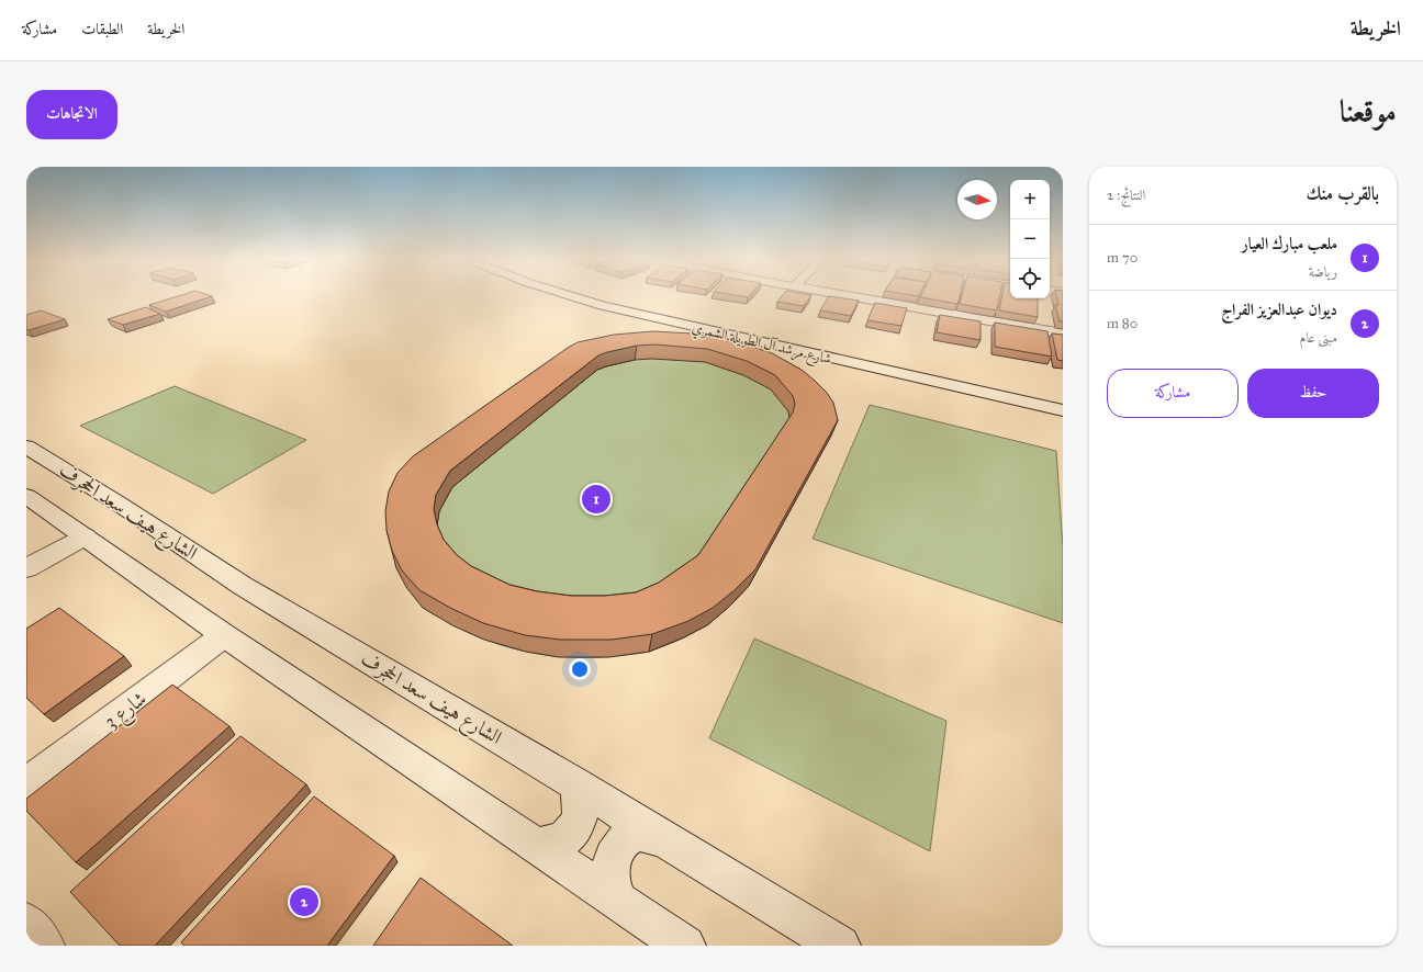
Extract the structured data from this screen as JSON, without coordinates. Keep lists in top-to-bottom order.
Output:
{
  "streets": {
    "street": ["شارع مرشد آل الطويلة الشمري", "الشارع هيف سعد الحجرف", "شارع 3"]
  },
  "north": "right",
  "page": {
    "header": "الخريطة",
    "nav": ["الخريطة", "الطبقات", "مشاركة"],
    "title": "موقعنا",
    "buttons": [
      "الاتجاهات",
      ["حفظ", "مشاركة"]
    ],
    "heading": ["بالقرب منك", "النتائج: 2"],
    "map_buttons": ["+", "−"],
    "list": [
      {
        "mark": "1",
        "name": "ملعب مبارك العيار",
        "note": "رياضة",
        "value": "70 m"
      },
      {
        "mark": "2",
        "name": "ديوان عبدالعزيز الفراج",
        "note": "مبنى عام",
        "value": "80 m"
      }
    ],
    "pins": ["1", "2"]
  }
}
